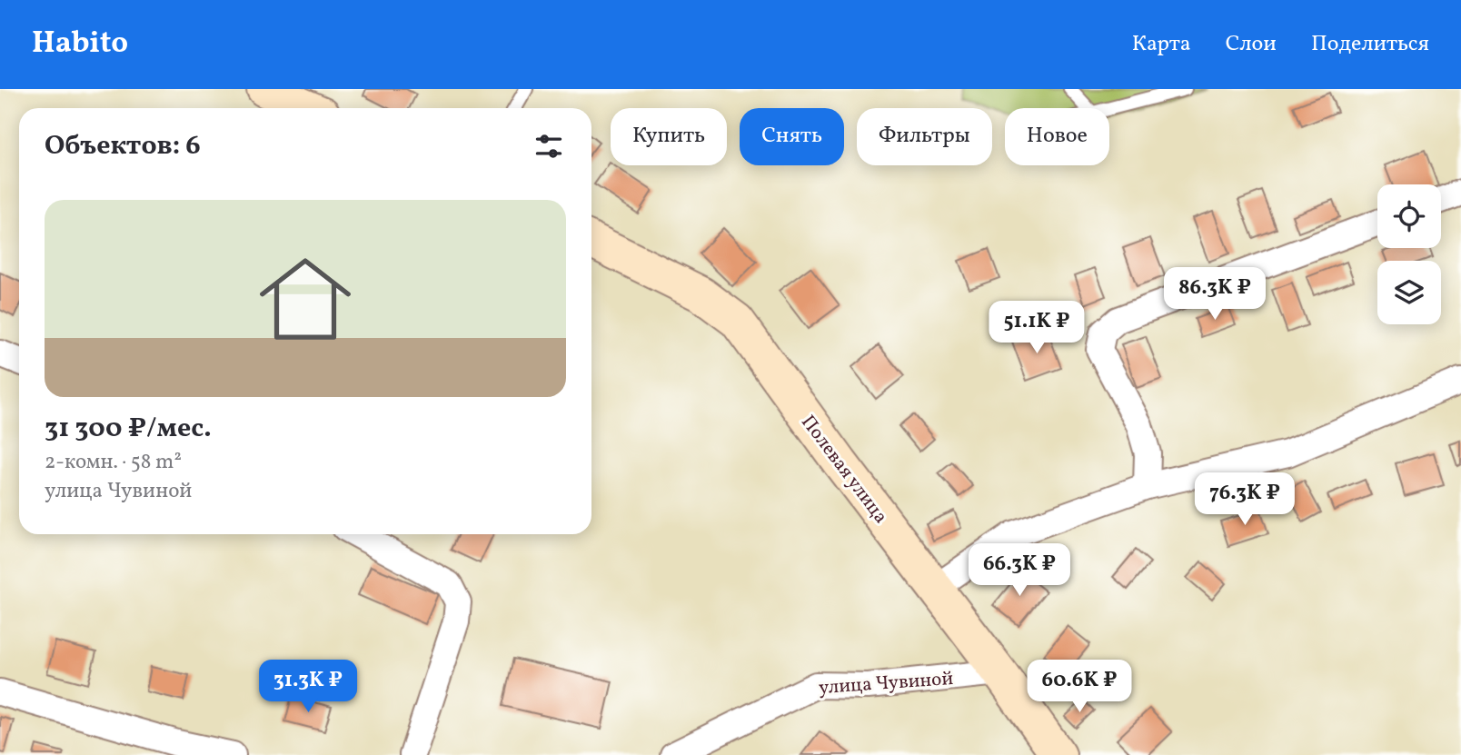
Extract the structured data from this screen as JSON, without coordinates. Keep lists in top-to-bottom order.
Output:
{
  "streets": {
    "street": ["Полевая улица", "улица Чувиной"]
  },
  "crossings": [
    ["Полевая улица", "улица Чувиной"]
  ],
  "page": {
    "header": "Habito",
    "nav": ["Карта", "Слои", "Поделиться"],
    "chip": [
      "Купить",
      "Снять",
      "Фильтры",
      "Новое"
    ],
    "heading": "Объектов: 6",
    "list": [
      {
        "name": "31 300 ₽/мес.",
        "note": "2-комн. · 58 m² · улица Чувиной"
      }
    ],
    "price": [
      "86.3K ₽",
      "51.1K ₽",
      "76.3K ₽",
      "66.3K ₽",
      "31.3K ₽",
      "60.6K ₽"
    ]
  }
}
